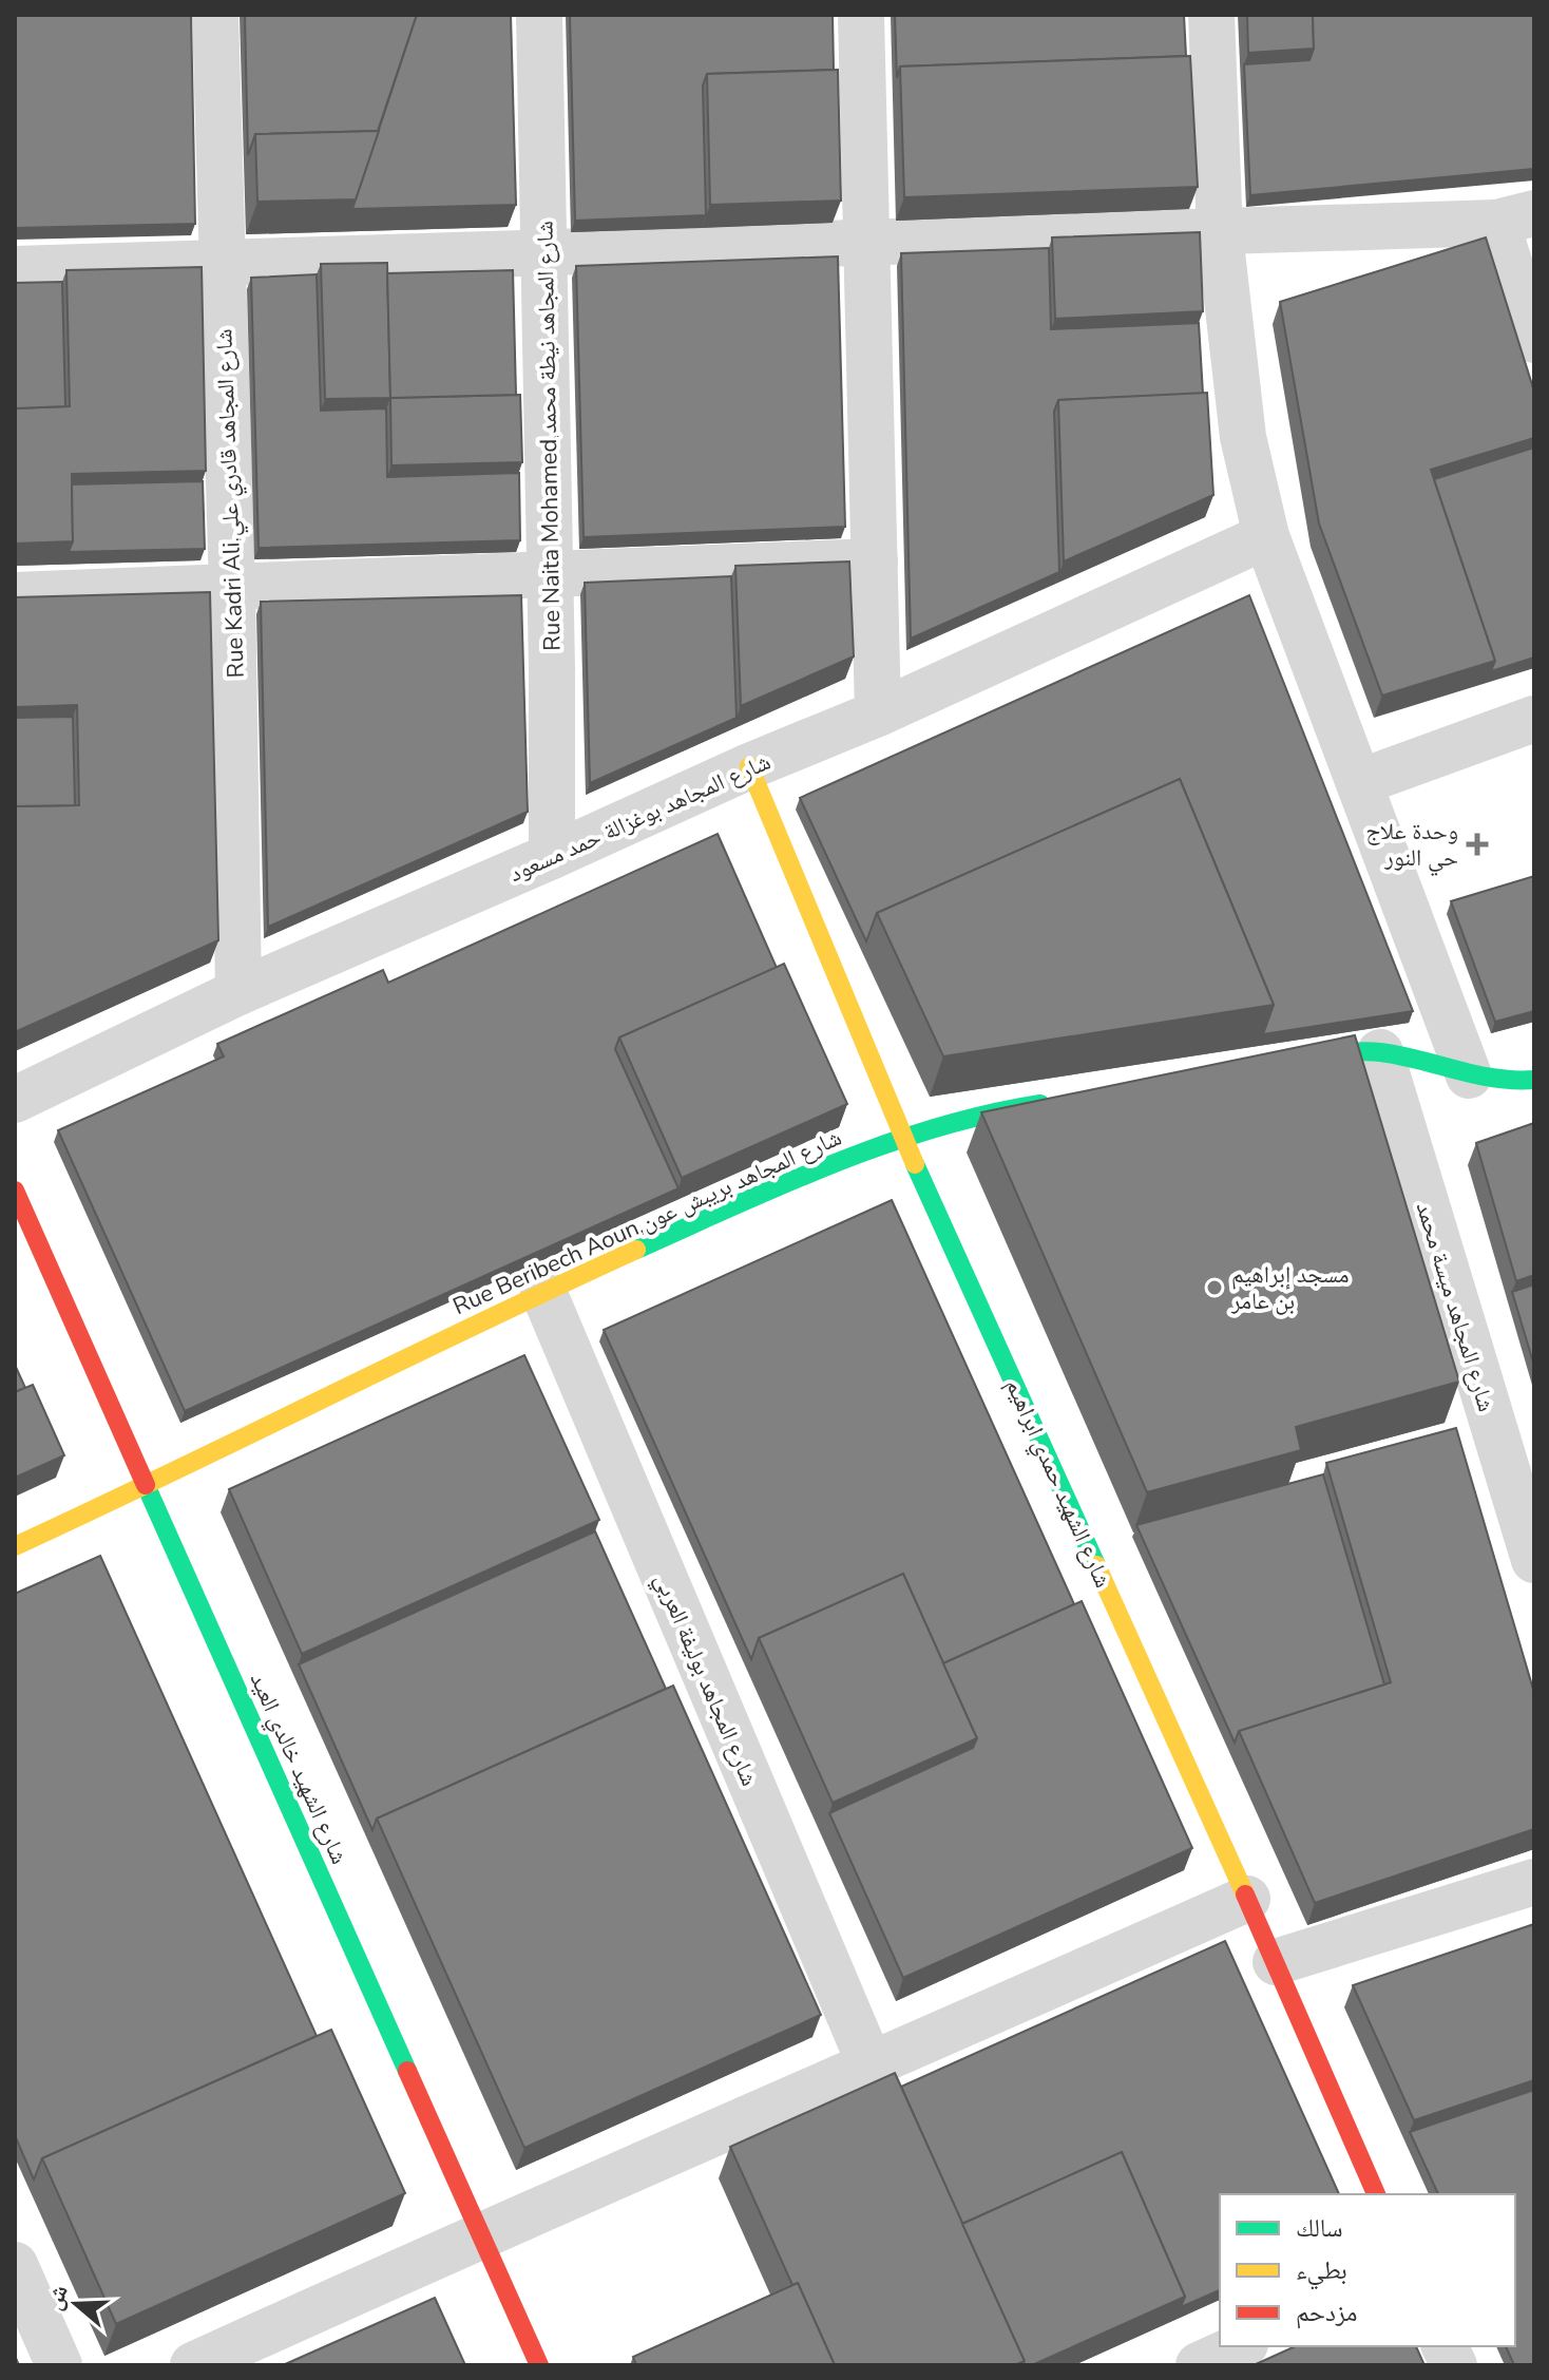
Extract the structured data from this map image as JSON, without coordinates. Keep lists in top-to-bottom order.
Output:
{
  "streets": {
    "street": [
      "Rue Naita Mohamed,شارع المجاهد نيطة محمد",
      "Rue Kadri Ali,شارع المجاهد قادري علي",
      "شارع المجاهد بوغزالة حمد مسعود",
      "Rue Beribech Aoun,شارع المجاهد بريبش عون",
      "شارع المجاهد ميسة محمد",
      "شارع الشهيد حمدي ابراهيم",
      "شارع المجاهد بوليفة العربي",
      "شارع الشهيد خالدي العيد"
    ]
  },
  "crossings": [
    ["Rue Naita Mohamed,شارع المجاهد نيطة محمد", "شارع المجاهد بوغزالة حمد مسعود"],
    ["Rue Kadri Ali,شارع المجاهد قادري علي", "شارع المجاهد بوغزالة حمد مسعود"],
    ["شارع المجاهد بوغزالة حمد مسعود", "شارع الشهيد حمدي ابراهيم"],
    ["Rue Beribech Aoun,شارع المجاهد بريبش عون", "شارع الشهيد حمدي ابراهيم"],
    ["Rue Beribech Aoun,شارع المجاهد بريبش عون", "شارع المجاهد بوليفة العربي"],
    ["Rue Beribech Aoun,شارع المجاهد بريبش عون", "شارع الشهيد خالدي العيد"]
  ],
  "places": {
    "health": ["وحدة علاج حي النور"],
    "other": ["مسجد إبراهيم بن عامر"]
  },
  "legend": ["سالك", "بطيء", "مزدحم"],
  "north": "left"
}
